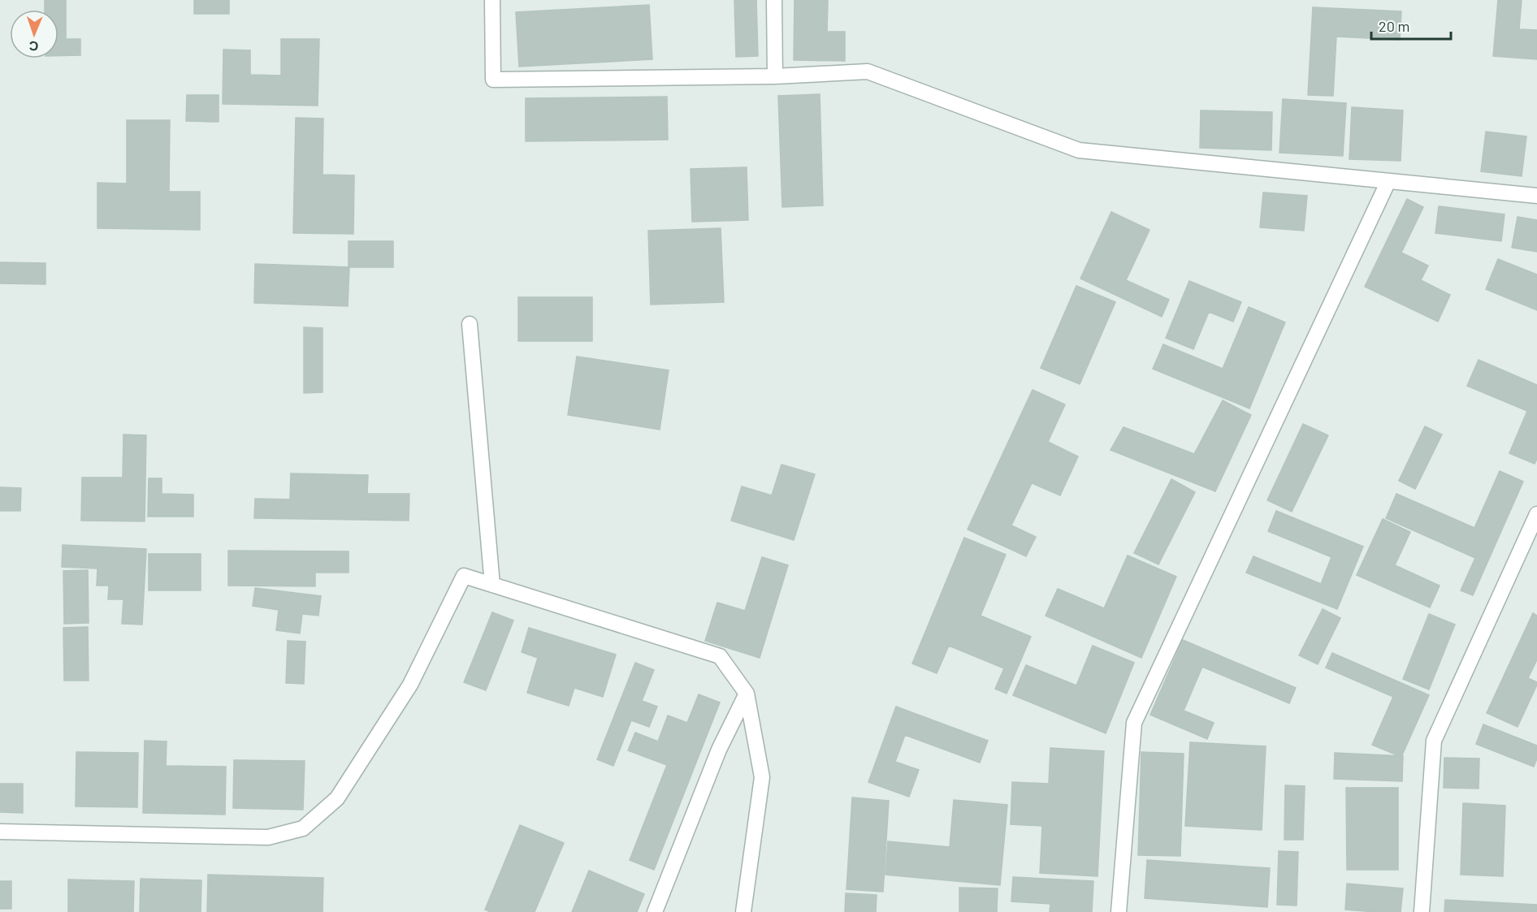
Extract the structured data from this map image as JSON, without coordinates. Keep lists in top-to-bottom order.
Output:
{
  "scale_bar": "20 m",
  "north": "bottom"
}
